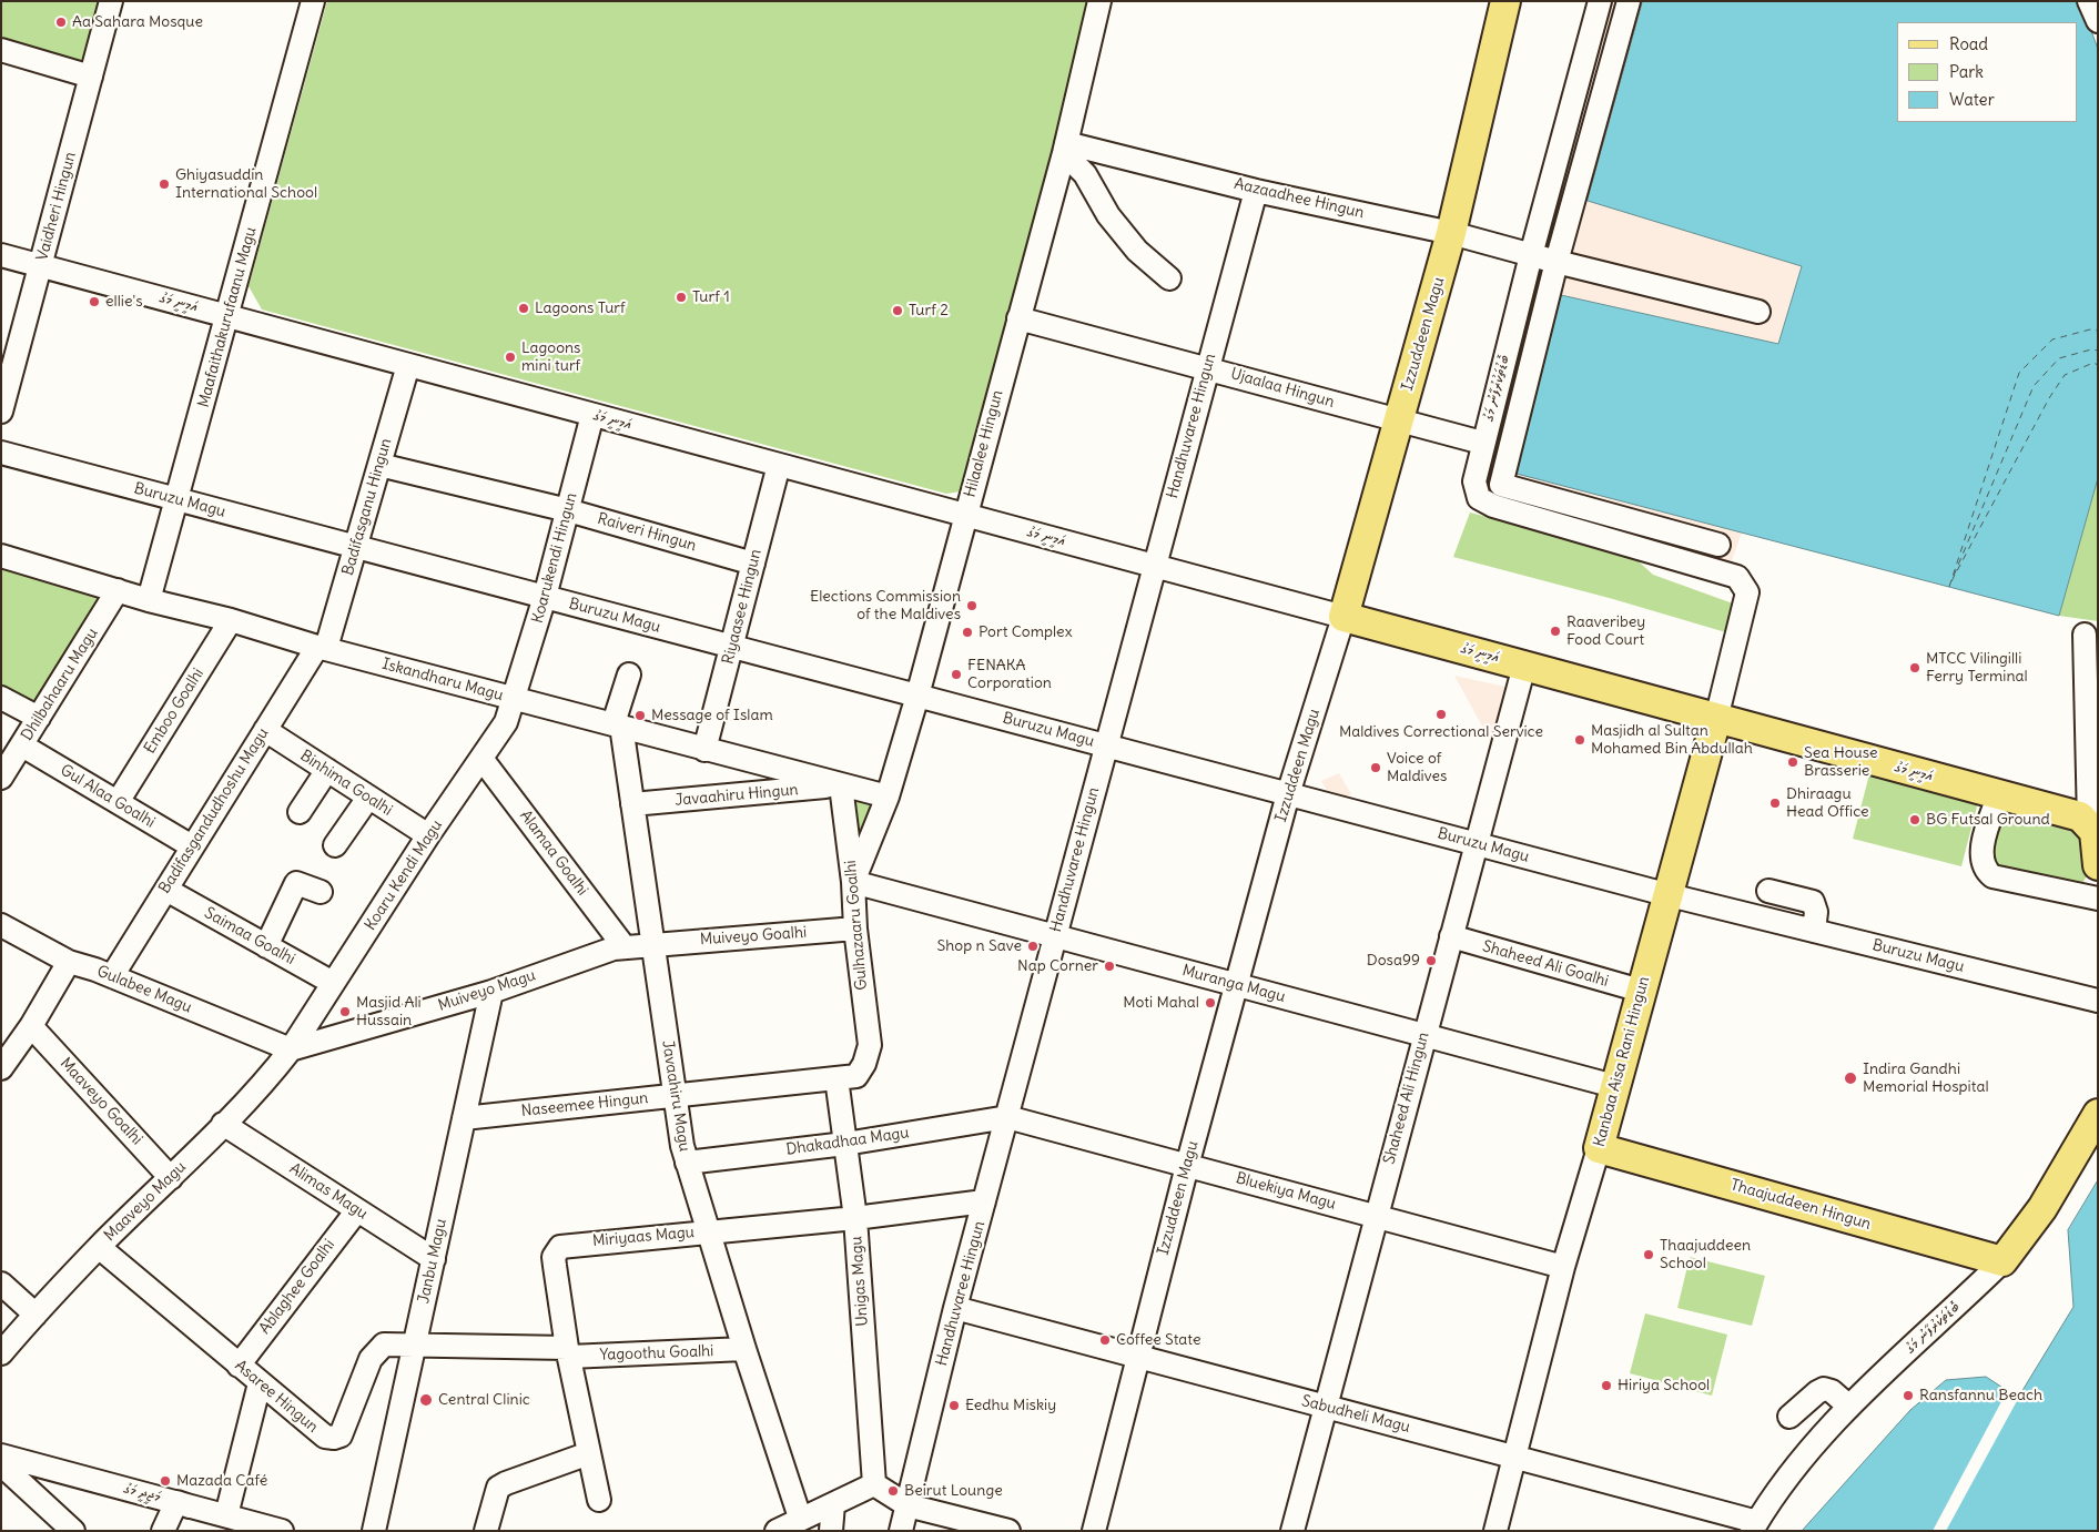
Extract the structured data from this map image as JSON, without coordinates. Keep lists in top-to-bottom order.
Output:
{
  "streets": {
    "main road": [
      "އަމީނީ މަގު",
      "Izzuddeen Magu",
      "ބޮޑުތަކުރުފާނު މަގު",
      "Kanbaa Aisa Rani Hingun",
      "Thaajuddeen Hingun"
    ],
    "street": [
      "Aazaadhee Hingun",
      "Vaidheri Hingun",
      "Maafaithakurufaanu Magu",
      "Ujaalaa Hingun",
      "Handhuvaree Hingun",
      "Hilaalee Hingun",
      "Buruzu Magu",
      "Badifasganu Hingun",
      "Raiveri Hingun",
      "Koarukendi Hingun",
      "Riyaasee Hingun",
      "Iskandharu Magu",
      "Dhilbahaaru Magu",
      "Emboo Goalhi",
      "Binhima Goalhi",
      "Javaahiru Hingun",
      "Gul Alaa Goalhi",
      "Badifasgandudhoshu Magu",
      "Alamaa Goalhi",
      "Koaru Kendi Magu",
      "Gulhazaaru Goalhi",
      "Saimaa Goalhi",
      "Muiveyo Goalhi",
      "Shaheed Ali Goalhi",
      "Muranga Magu",
      "Gulabee Magu",
      "Muiveyo Magu",
      "Javaahiru Magu",
      "Shaheed Ali Hingun",
      "Maaveyo Goalhi",
      "Naseemee Hingun",
      "Dhakadhaa Magu",
      "Alimas Magu",
      "Bluekiya Magu",
      "Maaveyo Magu",
      "Miriyaas Magu",
      "Janbu Magu",
      "Unigas Magu",
      "Ablaghee Goalhi",
      "Yagoothu Goalhi",
      "Asaree Hingun",
      "Sabudheli Magu",
      "މަޖީދީ މަގު"
    ]
  },
  "crossings": [
    ["Aazaadhee Hingun", "Izzuddeen Magu"],
    ["Aazaadhee Hingun", "ބޮޑުތަކުރުފާނު މަގު"],
    ["Aazaadhee Hingun", "Handhuvaree Hingun"],
    ["Aazaadhee Hingun", "Hilaalee Hingun"],
    ["Vaidheri Hingun", "އަމީނީ މަގު"],
    ["އަމީނީ މަގު", "Maafaithakurufaanu Magu"],
    ["އަމީނީ މަގު", "Izzuddeen Magu"],
    ["އަމީނީ މަގު", "Handhuvaree Hingun"],
    ["އަމީނީ މަގު", "Hilaalee Hingun"],
    ["އަމީނީ މަގު", "Badifasganu Hingun"],
    ["އަމީނީ މަގު", "Koarukendi Hingun"],
    ["އަމީނީ މަގު", "Riyaasee Hingun"],
    ["އަމީނީ މަގު", "Kanbaa Aisa Rani Hingun"],
    ["އަމީނީ މަގު", "Shaheed Ali Hingun"],
    ["Maafaithakurufaanu Magu", "Buruzu Magu"],
    ["Maafaithakurufaanu Magu", "Iskandharu Magu"],
    ["Izzuddeen Magu", "Ujaalaa Hingun"],
    ["Izzuddeen Magu", "Buruzu Magu"],
    ["Izzuddeen Magu", "Muranga Magu"],
    ["Izzuddeen Magu", "Bluekiya Magu"],
    ["Izzuddeen Magu", "Sabudheli Magu"],
    ["Ujaalaa Hingun", "ބޮޑުތަކުރުފާނު މަގު"],
    ["Ujaalaa Hingun", "Handhuvaree Hingun"],
    ["Ujaalaa Hingun", "Hilaalee Hingun"],
    ["ބޮޑުތަކުރުފާނު މަގު", "Kanbaa Aisa Rani Hingun"],
    ["ބޮޑުތަކުރުފާނު މަގު", "Thaajuddeen Hingun"],
    ["ބޮޑުތަކުރުފާނު މަގު", "Sabudheli Magu"],
    ["Handhuvaree Hingun", "Buruzu Magu"],
    ["Handhuvaree Hingun", "Muranga Magu"],
    ["Handhuvaree Hingun", "Dhakadhaa Magu"],
    ["Handhuvaree Hingun", "Bluekiya Magu"],
    ["Handhuvaree Hingun", "Miriyaas Magu"],
    ["Handhuvaree Hingun", "Sabudheli Magu"],
    ["Hilaalee Hingun", "Buruzu Magu"],
    ["Hilaalee Hingun", "Iskandharu Magu"],
    ["Hilaalee Hingun", "Gulhazaaru Goalhi"],
    ["Hilaalee Hingun", "Muranga Magu"],
    ["Buruzu Magu", "Badifasganu Hingun"],
    ["Buruzu Magu", "Koarukendi Hingun"],
    ["Buruzu Magu", "Riyaasee Hingun"],
    ["Buruzu Magu", "Kanbaa Aisa Rani Hingun"],
    ["Buruzu Magu", "Shaheed Ali Hingun"],
    ["Badifasganu Hingun", "Raiveri Hingun"],
    ["Badifasganu Hingun", "Iskandharu Magu"],
    ["Badifasganu Hingun", "Badifasgandudhoshu Magu"],
    ["Raiveri Hingun", "Koarukendi Hingun"],
    ["Raiveri Hingun", "Riyaasee Hingun"],
    ["Koarukendi Hingun", "Iskandharu Magu"],
    ["Koarukendi Hingun", "Koaru Kendi Magu"],
    ["Riyaasee Hingun", "Iskandharu Magu"],
    ["Iskandharu Magu", "Dhilbahaaru Magu"],
    ["Iskandharu Magu", "Emboo Goalhi"],
    ["Iskandharu Magu", "Javaahiru Hingun"],
    ["Iskandharu Magu", "Badifasgandudhoshu Magu"],
    ["Iskandharu Magu", "Koaru Kendi Magu"],
    ["Iskandharu Magu", "Gulhazaaru Goalhi"],
    ["Iskandharu Magu", "Javaahiru Magu"],
    ["Dhilbahaaru Magu", "Gul Alaa Goalhi"],
    ["Emboo Goalhi", "Gul Alaa Goalhi"],
    ["Binhima Goalhi", "Badifasgandudhoshu Magu"],
    ["Binhima Goalhi", "Koaru Kendi Magu"],
    ["Javaahiru Hingun", "Gulhazaaru Goalhi"],
    ["Javaahiru Hingun", "Javaahiru Magu"],
    ["Gul Alaa Goalhi", "Badifasgandudhoshu Magu"],
    ["Badifasgandudhoshu Magu", "Saimaa Goalhi"],
    ["Badifasgandudhoshu Magu", "Gulabee Magu"],
    ["Alamaa Goalhi", "Koaru Kendi Magu"],
    ["Alamaa Goalhi", "Muiveyo Magu"],
    ["Koaru Kendi Magu", "Saimaa Goalhi"],
    ["Koaru Kendi Magu", "Gulabee Magu"],
    ["Koaru Kendi Magu", "Muiveyo Magu"],
    ["Koaru Kendi Magu", "Maaveyo Magu"],
    ["Gulhazaaru Goalhi", "Muiveyo Goalhi"],
    ["Gulhazaaru Goalhi", "Muranga Magu"],
    ["Gulhazaaru Goalhi", "Naseemee Hingun"],
    ["Muiveyo Goalhi", "Muiveyo Magu"],
    ["Muiveyo Goalhi", "Javaahiru Magu"],
    ["Shaheed Ali Goalhi", "Kanbaa Aisa Rani Hingun"],
    ["Shaheed Ali Goalhi", "Shaheed Ali Hingun"],
    ["Muranga Magu", "Kanbaa Aisa Rani Hingun"],
    ["Muranga Magu", "Shaheed Ali Hingun"],
    ["Gulabee Magu", "Muiveyo Magu"],
    ["Gulabee Magu", "Maaveyo Magu"],
    ["Muiveyo Magu", "Javaahiru Magu"],
    ["Muiveyo Magu", "Maaveyo Magu"],
    ["Muiveyo Magu", "Janbu Magu"],
    ["Kanbaa Aisa Rani Hingun", "Bluekiya Magu"],
    ["Kanbaa Aisa Rani Hingun", "Thaajuddeen Hingun"],
    ["Kanbaa Aisa Rani Hingun", "Sabudheli Magu"],
    ["Javaahiru Magu", "Naseemee Hingun"],
    ["Javaahiru Magu", "Dhakadhaa Magu"],
    ["Javaahiru Magu", "Miriyaas Magu"],
    ["Javaahiru Magu", "Yagoothu Goalhi"],
    ["Shaheed Ali Hingun", "Bluekiya Magu"],
    ["Shaheed Ali Hingun", "Sabudheli Magu"],
    ["Maaveyo Goalhi", "Maaveyo Magu"],
    ["Naseemee Hingun", "Janbu Magu"],
    ["Naseemee Hingun", "Unigas Magu"],
    ["Dhakadhaa Magu", "Bluekiya Magu"],
    ["Dhakadhaa Magu", "Unigas Magu"],
    ["Alimas Magu", "Maaveyo Magu"],
    ["Alimas Magu", "Janbu Magu"],
    ["Alimas Magu", "Ablaghee Goalhi"],
    ["Maaveyo Magu", "Asaree Hingun"],
    ["Miriyaas Magu", "Unigas Magu"],
    ["Miriyaas Magu", "Yagoothu Goalhi"],
    ["Miriyaas Magu", "Asaree Hingun"],
    ["Janbu Magu", "Asaree Hingun"],
    ["Ablaghee Goalhi", "Asaree Hingun"],
    ["Yagoothu Goalhi", "Asaree Hingun"]
  ],
  "places": [
    "Aa Sahara Mosque",
    "Ghiyasuddin International School",
    "Turf 1",
    "ellie's",
    "Lagoons Turf",
    "Turf 2",
    "Lagoons mini turf",
    "Elections Commission of the Maldives",
    "Raaveribey Food Court",
    "Port Complex",
    "MTCC Vilingilli Ferry Terminal",
    "FENAKA Corporation",
    "Maldives Correctional Service",
    "Message of Islam",
    "Masjidh al Sultan Mohamed Bin Abdullah",
    "Sea House Brasserie",
    "Voice of Maldives",
    "Dhiraagu Head Office",
    "BG Futsal Ground",
    "Shop n Save",
    "Dosa99",
    "Nap Corner",
    "Moti Mahal",
    "Masjid Ali Hussain",
    "Indira Gandhi Memorial Hospital",
    "Thaajuddeen School",
    "Coffee State",
    "Hiriya School",
    "Ransfannu Beach",
    "Central Clinic",
    "Eedhu Miskiy",
    "Mazada Café",
    "Beirut Lounge"
  ],
  "legend": ["Road", "Park", "Water"]
}
